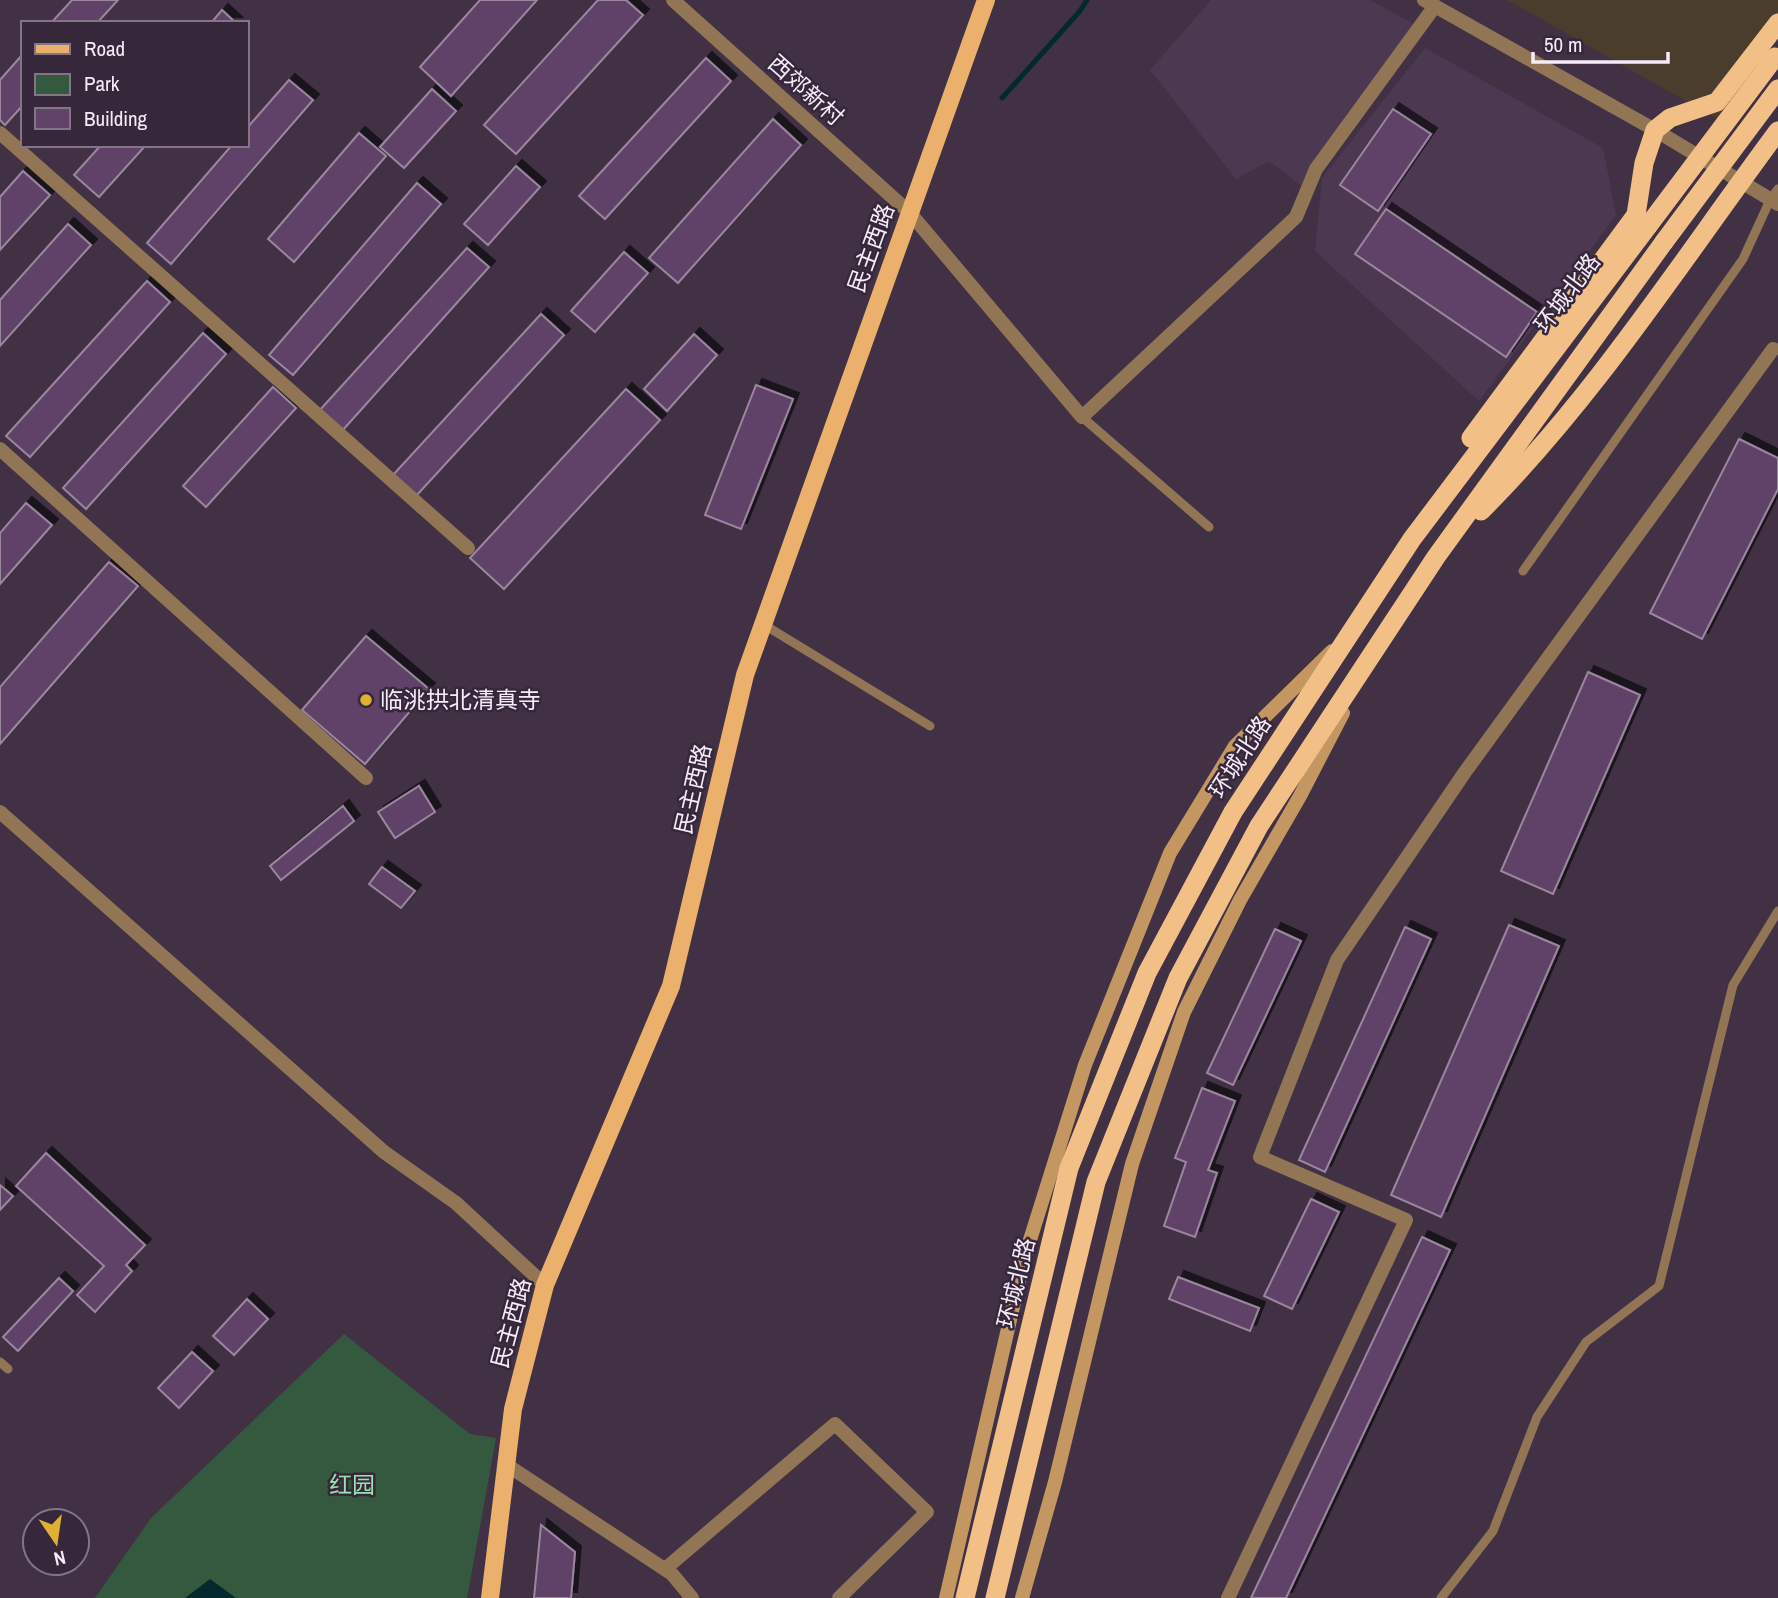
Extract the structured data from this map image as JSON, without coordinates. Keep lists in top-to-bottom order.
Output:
{
  "streets": {
    "highway": ["环城北路"],
    "main road": ["民主西路"],
    "street": ["西郊新村"]
  },
  "crossings": [
    ["西郊新村", "民主西路"]
  ],
  "parks": ["红园"],
  "places": ["临洮拱北清真寺"],
  "legend": ["Road", "Park", "Building"],
  "scale_bar": "50 m",
  "north": "bottom"
}
